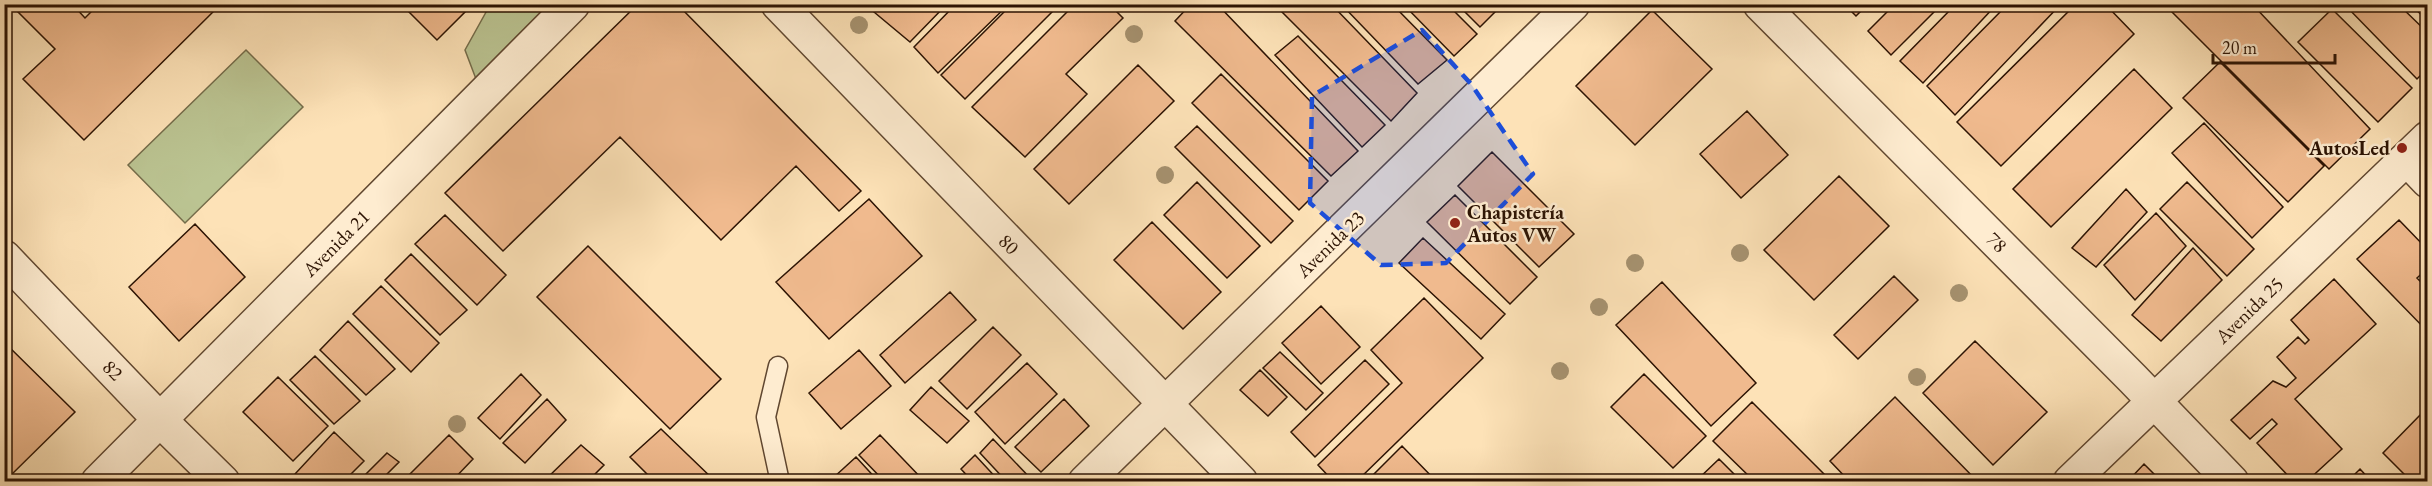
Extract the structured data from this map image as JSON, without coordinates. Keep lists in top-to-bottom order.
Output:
{
  "streets": {
    "street": [
      "78",
      "Avenida 21",
      "80",
      "Avenida 23",
      "Avenida 25",
      "82"
    ]
  },
  "crossings": [
    ["78", "Avenida 25"],
    ["Avenida 21", "82"],
    ["80", "Avenida 23"]
  ],
  "places": ["AutosLed", "Chapistería Autos VW"],
  "scale_bar": "20 m"
}
